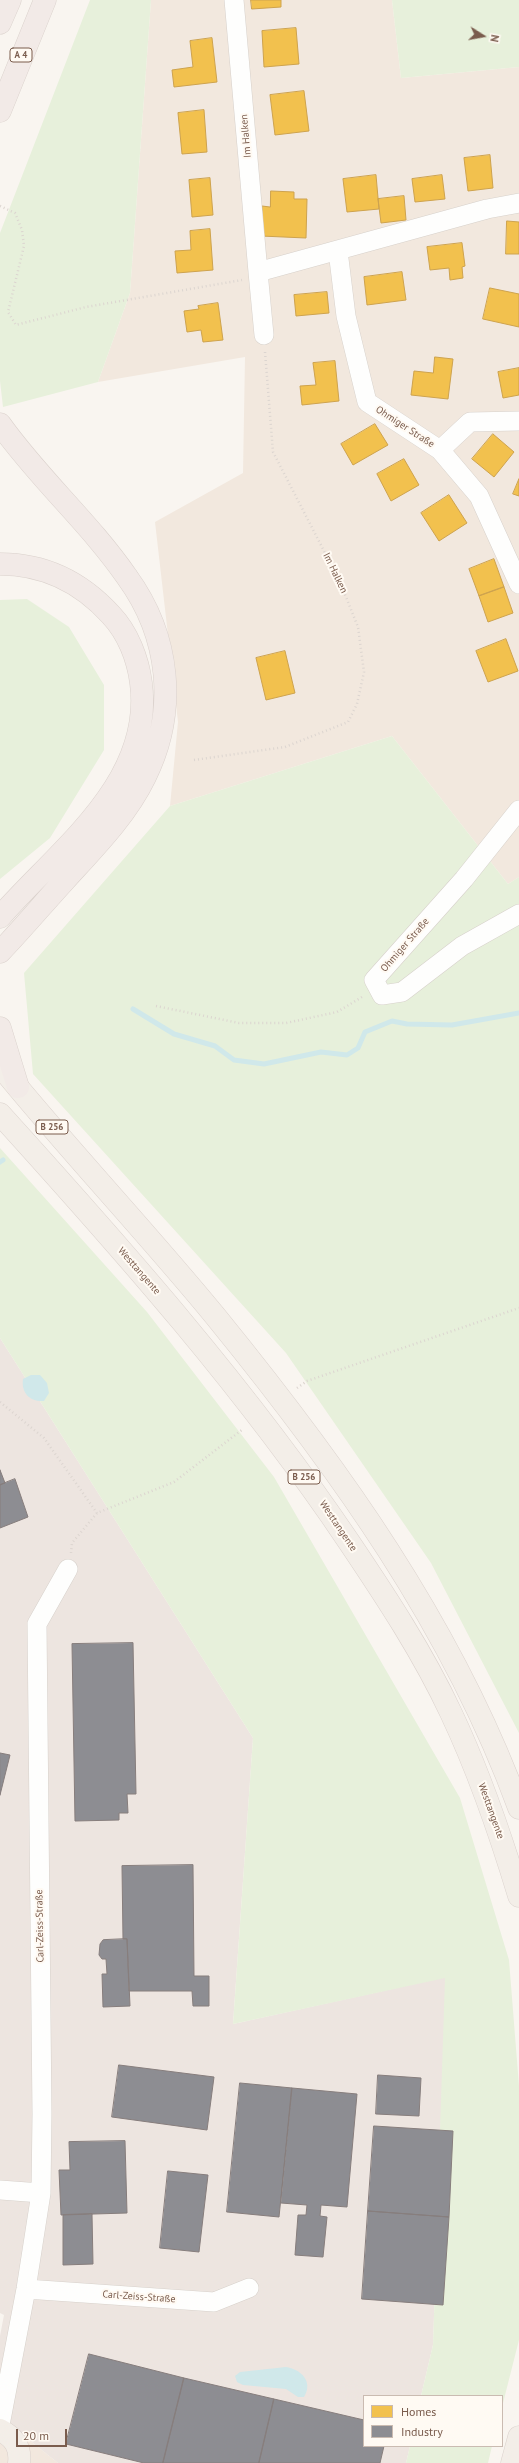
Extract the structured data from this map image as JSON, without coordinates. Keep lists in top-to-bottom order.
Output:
{
  "streets": {
    "highway": ["A 4"],
    "main road": ["B 256", "Westtangente"],
    "street": ["Im Halken", "Ohmiger Straße", "Carl-Zeiss-Straße"]
  },
  "legend": ["Homes", "Industry"],
  "scale_bar": "20 m",
  "north": "right"
}
